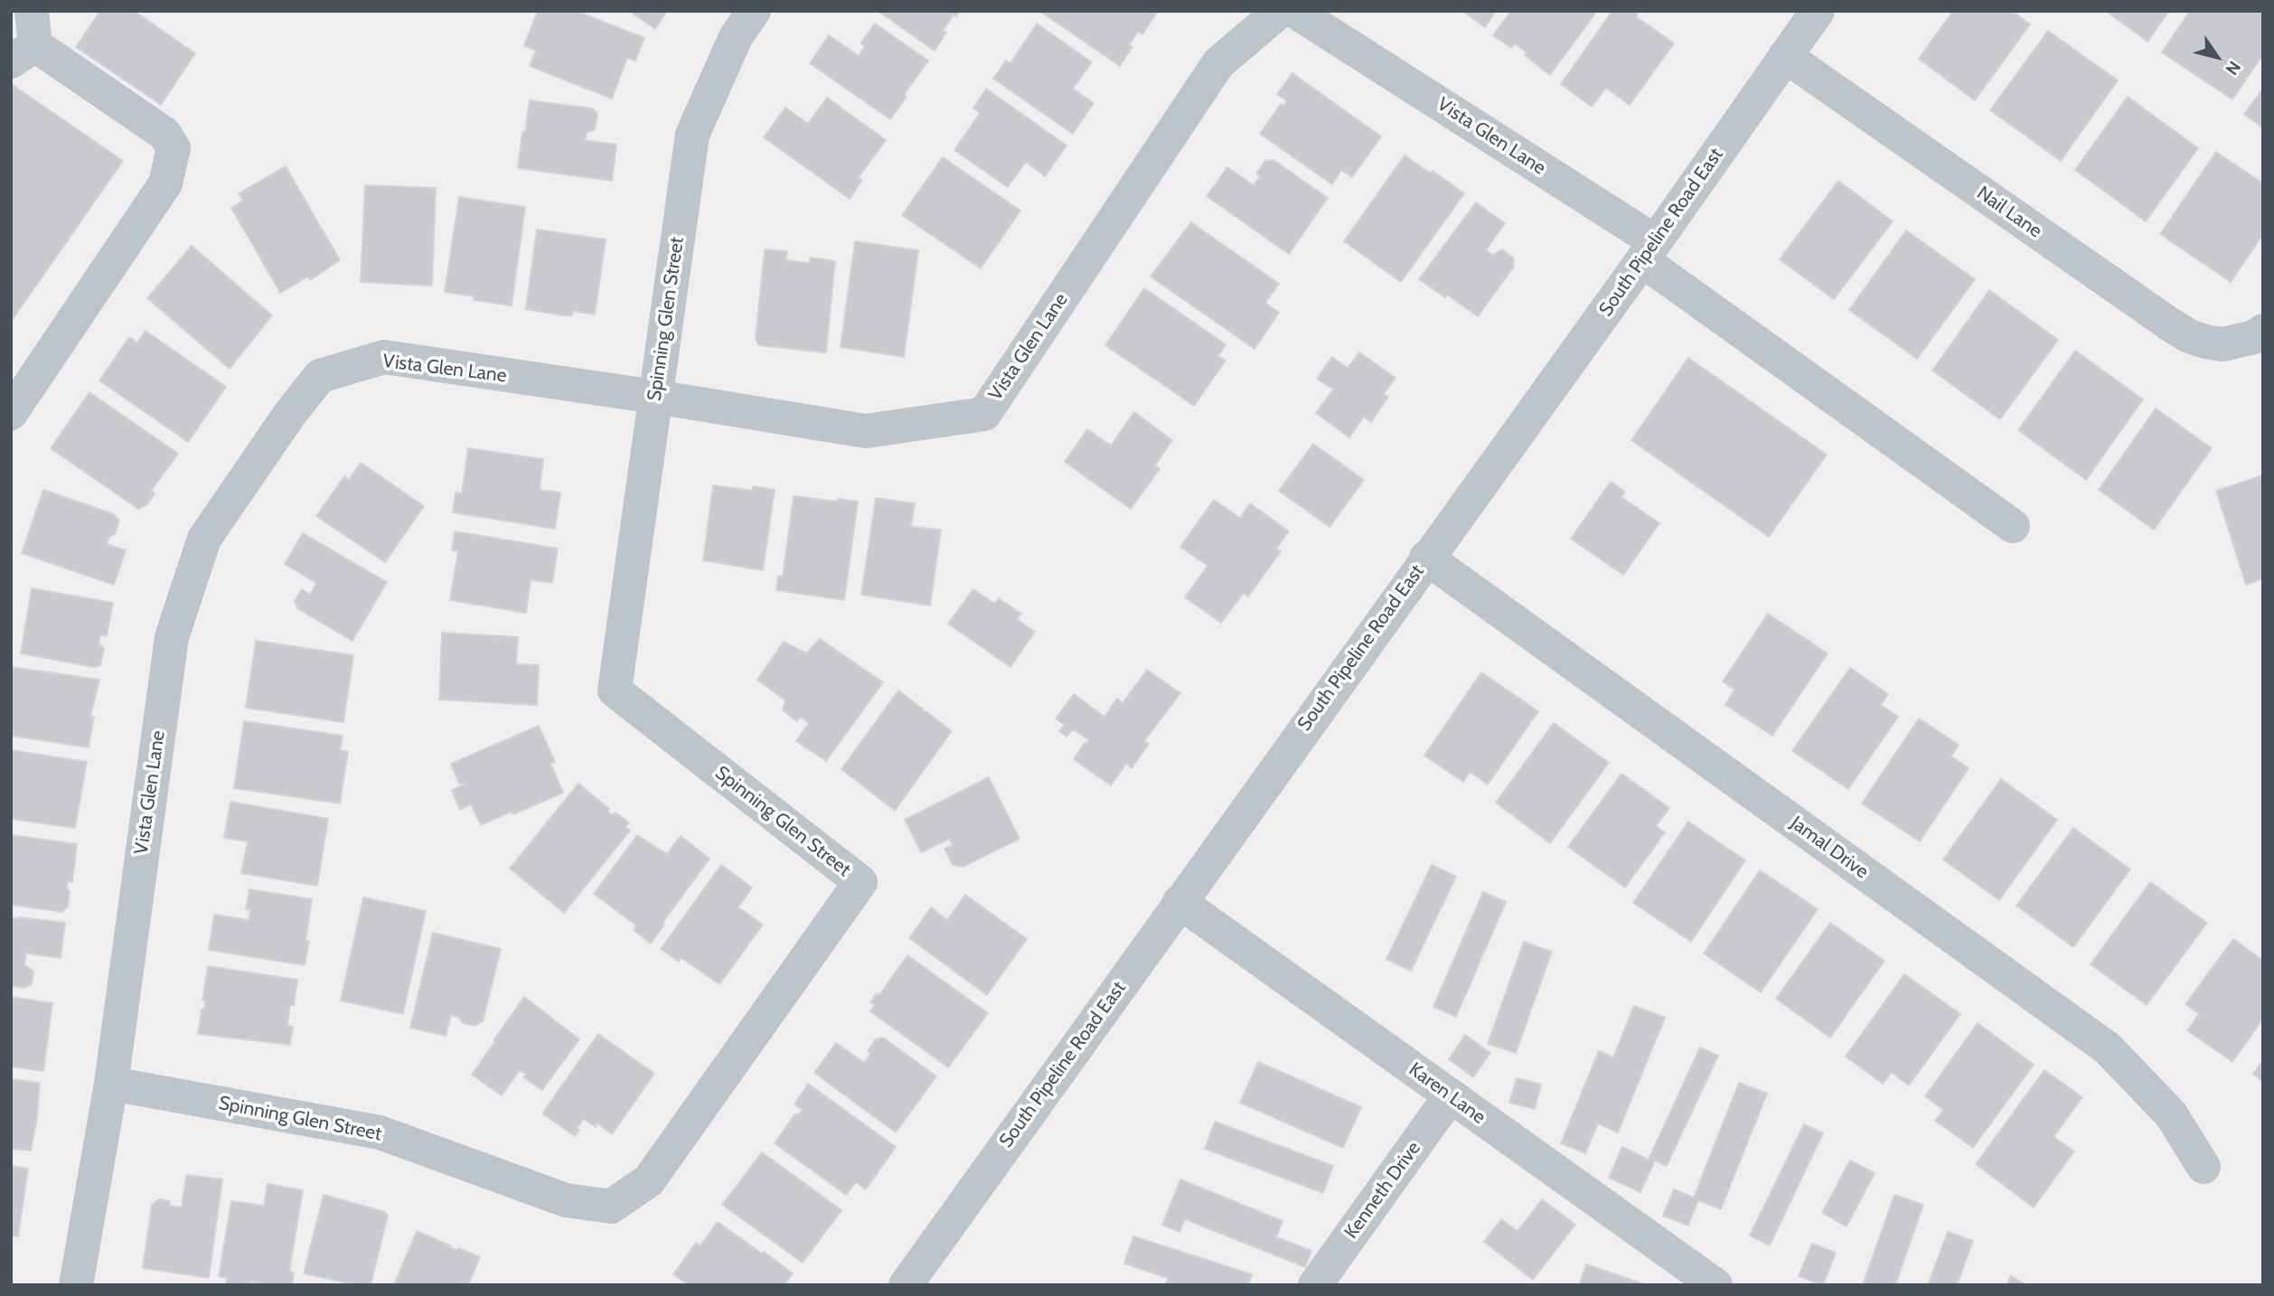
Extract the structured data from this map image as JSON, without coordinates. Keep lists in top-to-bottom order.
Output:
{
  "streets": {
    "street": [
      "Vista Glen Lane",
      "Nail Lane",
      "South Pipeline Road East",
      "Spinning Glen Street",
      "Jamal Drive",
      "Karen Lane",
      "Kenneth Drive"
    ]
  },
  "crossings": [
    ["Vista Glen Lane", "South Pipeline Road East"],
    ["Vista Glen Lane", "Spinning Glen Street"],
    ["Nail Lane", "South Pipeline Road East"],
    ["South Pipeline Road East", "Jamal Drive"],
    ["South Pipeline Road East", "Karen Lane"],
    ["Karen Lane", "Kenneth Drive"]
  ],
  "north": "bottom right"
}
